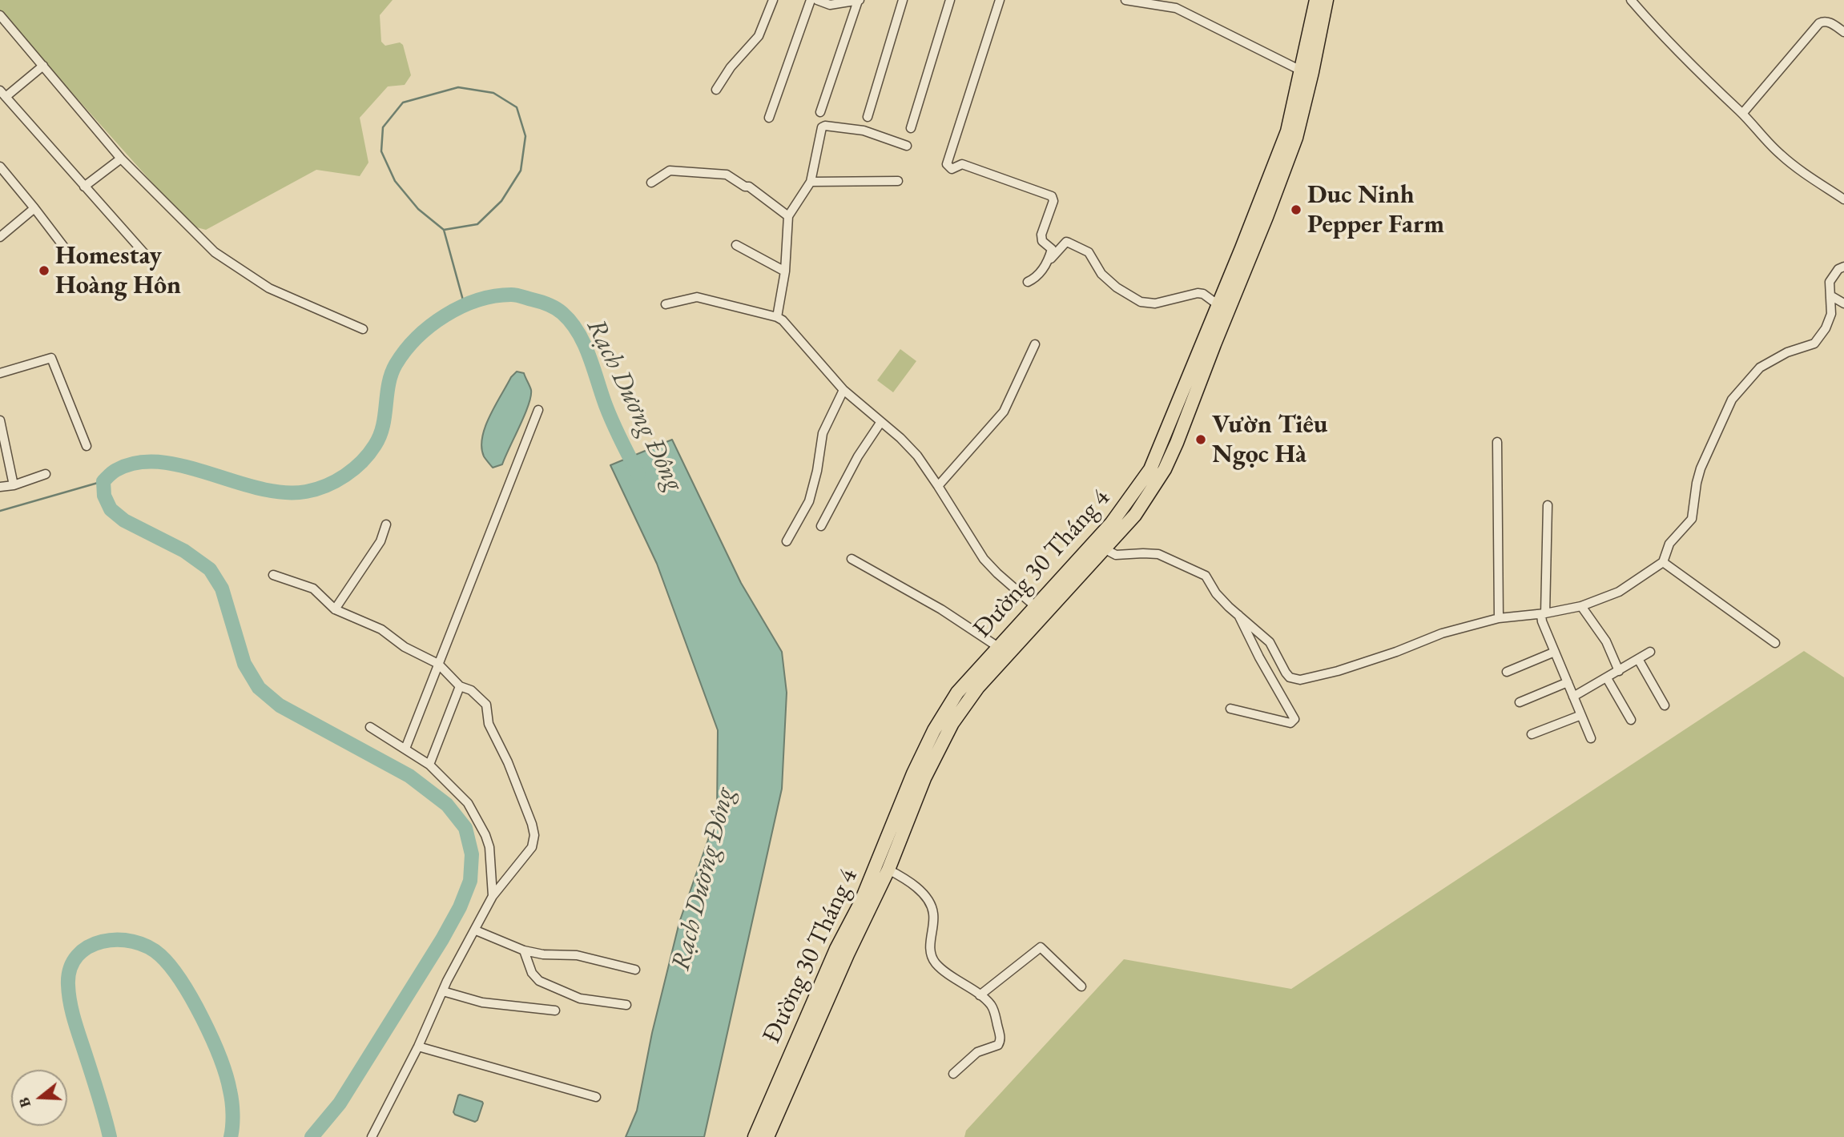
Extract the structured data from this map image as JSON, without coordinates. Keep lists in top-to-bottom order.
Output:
{
  "streets": {
    "main road": ["Đường 30 Tháng 4"]
  },
  "water": ["Rạch Dương Đông"],
  "places": ["Duc Ninh Pepper Farm", "Homestay Hoàng Hôn", "Vườn Tiêu Ngọc Hà"],
  "north": "left"
}
